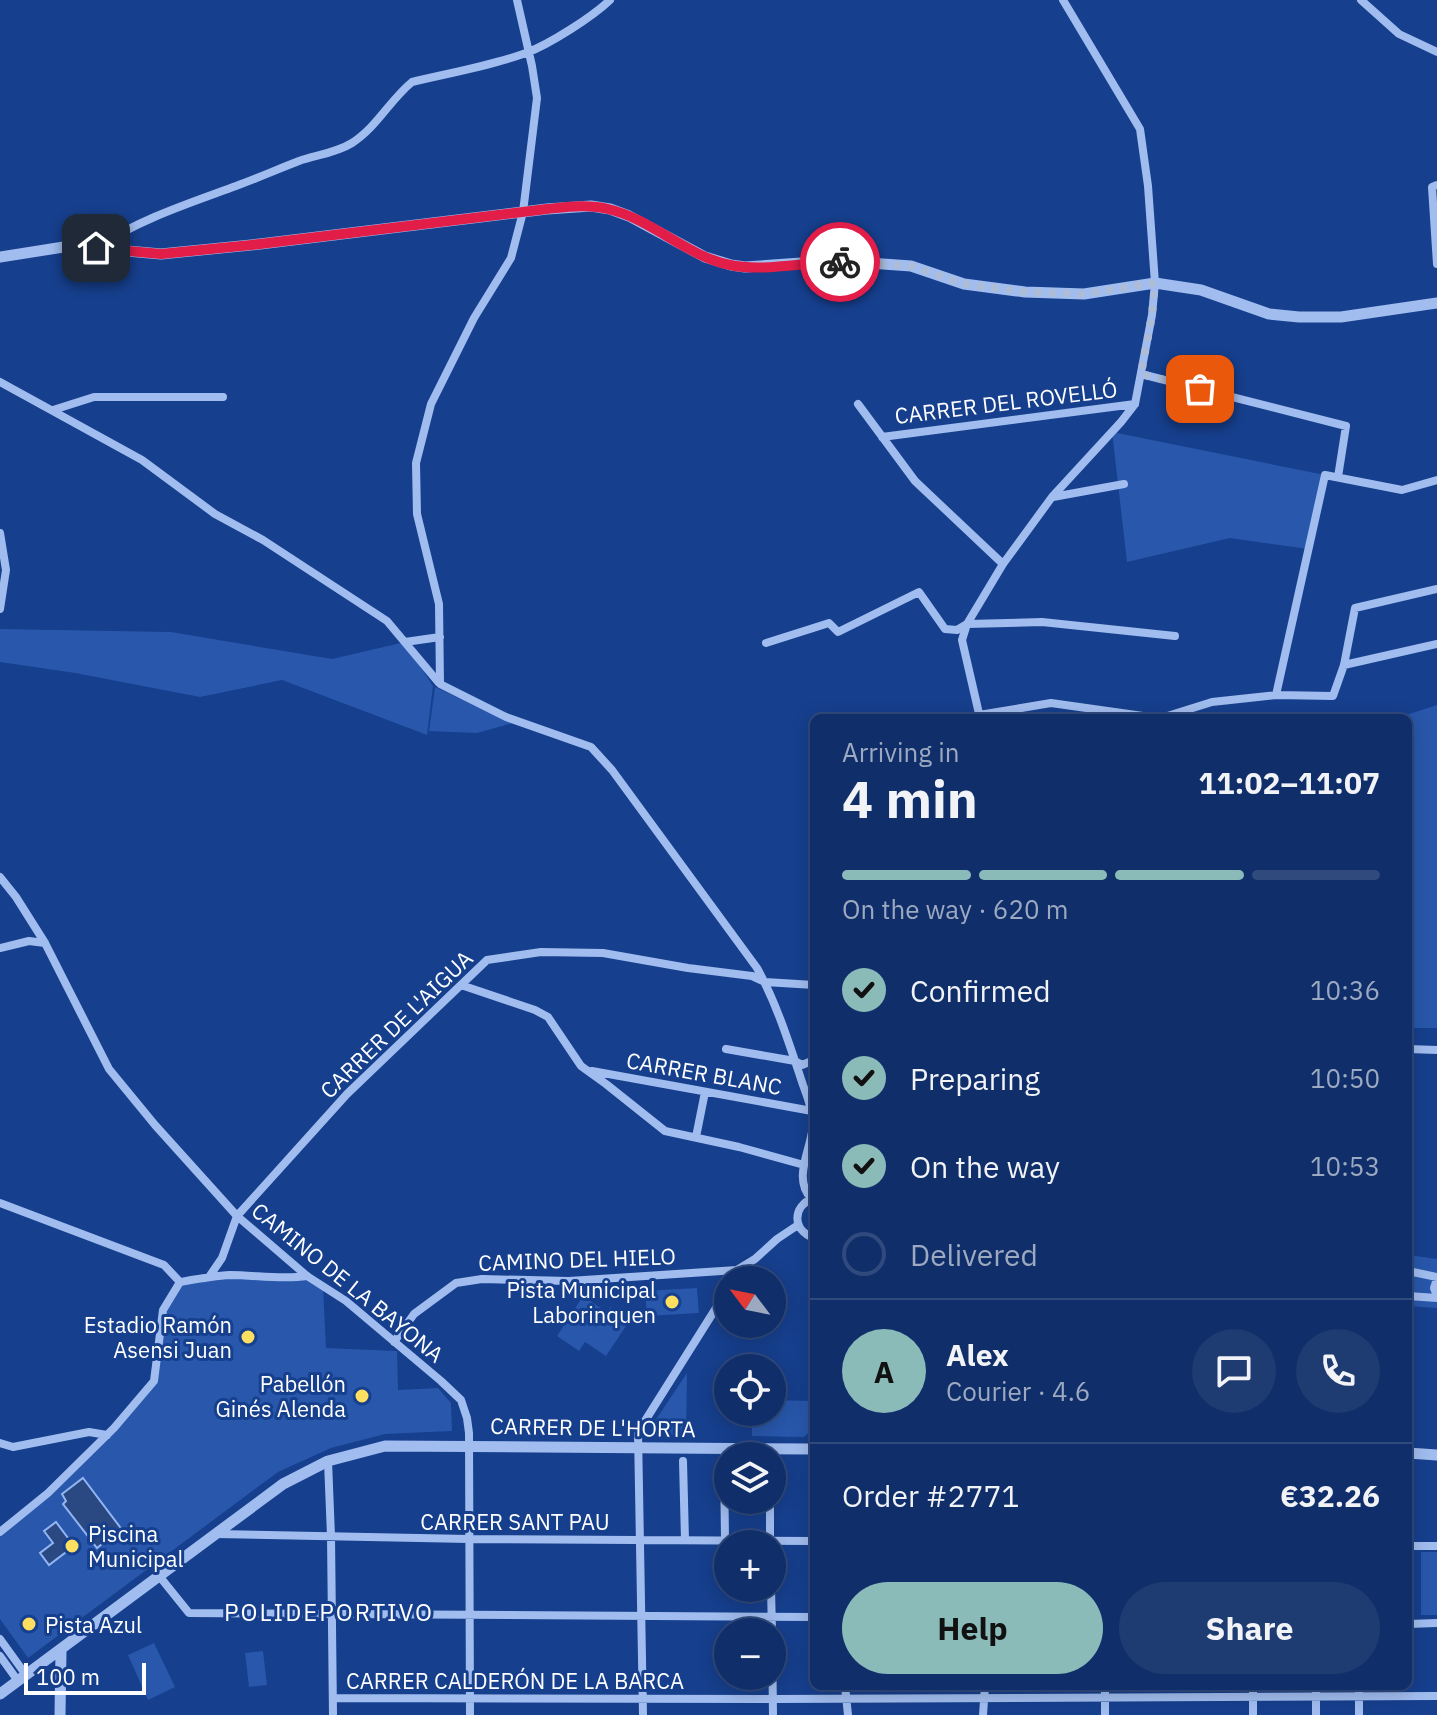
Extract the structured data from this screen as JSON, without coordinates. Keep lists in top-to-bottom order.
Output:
{
  "streets": {
    "street": [
      "CARRER DEL ROVELLÓ",
      "CARRER DE L'AIGUA",
      "CARRER BLANC",
      "CAMINO DEL HIELO",
      "CAMINO DE LA BAYONA",
      "CARRER DE L'HORTA",
      "CARRER SANT PAU",
      "CARRER CALDERÓN DE LA BARCA"
    ]
  },
  "crossings": [
    ["CARRER DE L'AIGUA", "CAMINO DE LA BAYONA"],
    ["CAMINO DEL HIELO", "CAMINO DE LA BAYONA"],
    ["CAMINO DE LA BAYONA", "CARRER DE L'HORTA"],
    ["CAMINO DE LA BAYONA", "CARRER SANT PAU"],
    ["CAMINO DE LA BAYONA", "CARRER CALDERÓN DE LA BARCA"],
    ["CARRER DE L'HORTA", "CARRER SANT PAU"]
  ],
  "districts": ["POLIDEPORTIVO"],
  "places": [
    "Pista Municipal Laborinquen",
    "Estadio Ramón Asensi Juan",
    "Pabellón Ginés Alenda",
    "Piscina Municipal",
    "Pista Azul"
  ],
  "scale_bar": "100 m",
  "north": "top left",
  "page": {
    "heading": ["4 min", "Arriving in", "11:02–11:07"],
    "panel": [
      "Alex",
      "Courier · 4.6",
      "Order #2771",
      "€32.26"
    ],
    "bar": "On the way · 620 m",
    "list": [
      ["Confirmed", "10:36"],
      ["Preparing", "10:50"],
      ["On the way", "10:53"],
      "Delivered"
    ],
    "map_buttons": ["+", "−"],
    "round": "A",
    "buttons": ["Help", "Share"],
    "scale": "100 m"
  }
}
